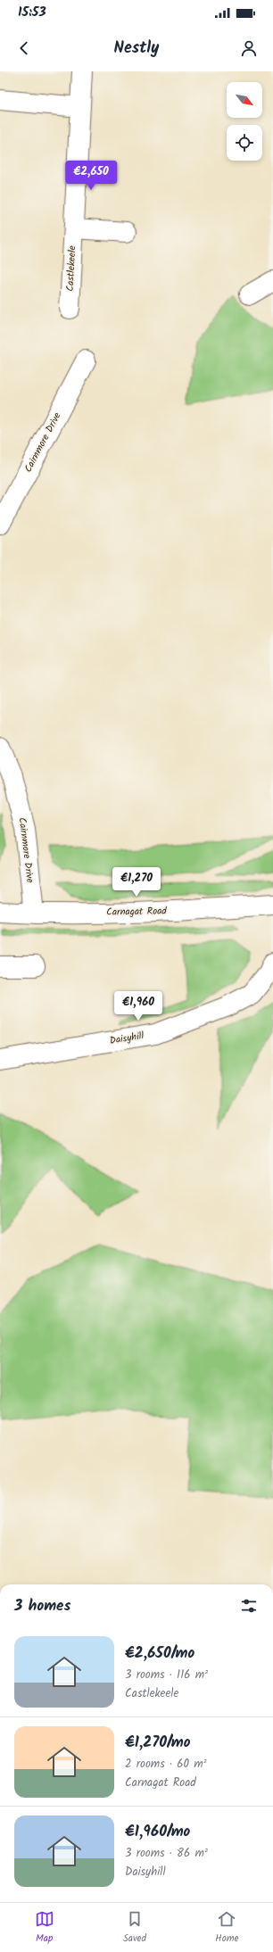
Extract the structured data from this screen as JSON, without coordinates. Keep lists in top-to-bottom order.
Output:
{
  "streets": {
    "street": [
      "Castlekeele",
      "Cairnmore Drive",
      "Carnagat Road",
      "Daisyhill"
    ]
  },
  "crossings": [
    ["Cairnmore Drive", "Carnagat Road"]
  ],
  "north": "bottom right",
  "page": {
    "status": "15:53",
    "header": "Nestly",
    "price": ["€2,650", "€1,270", "€1,960"],
    "heading": "3 homes",
    "list": [
      {
        "name": "€2,650/mo",
        "note": "3 rooms · 116 m² · Castlekeele"
      },
      {
        "name": "€1,270/mo",
        "note": "2 rooms · 60 m² · Carnagat Road"
      },
      {
        "name": "€1,960/mo",
        "note": "3 rooms · 86 m² · Daisyhill"
      }
    ],
    "tabs": ["Map", "Saved", "Home"]
  }
}
